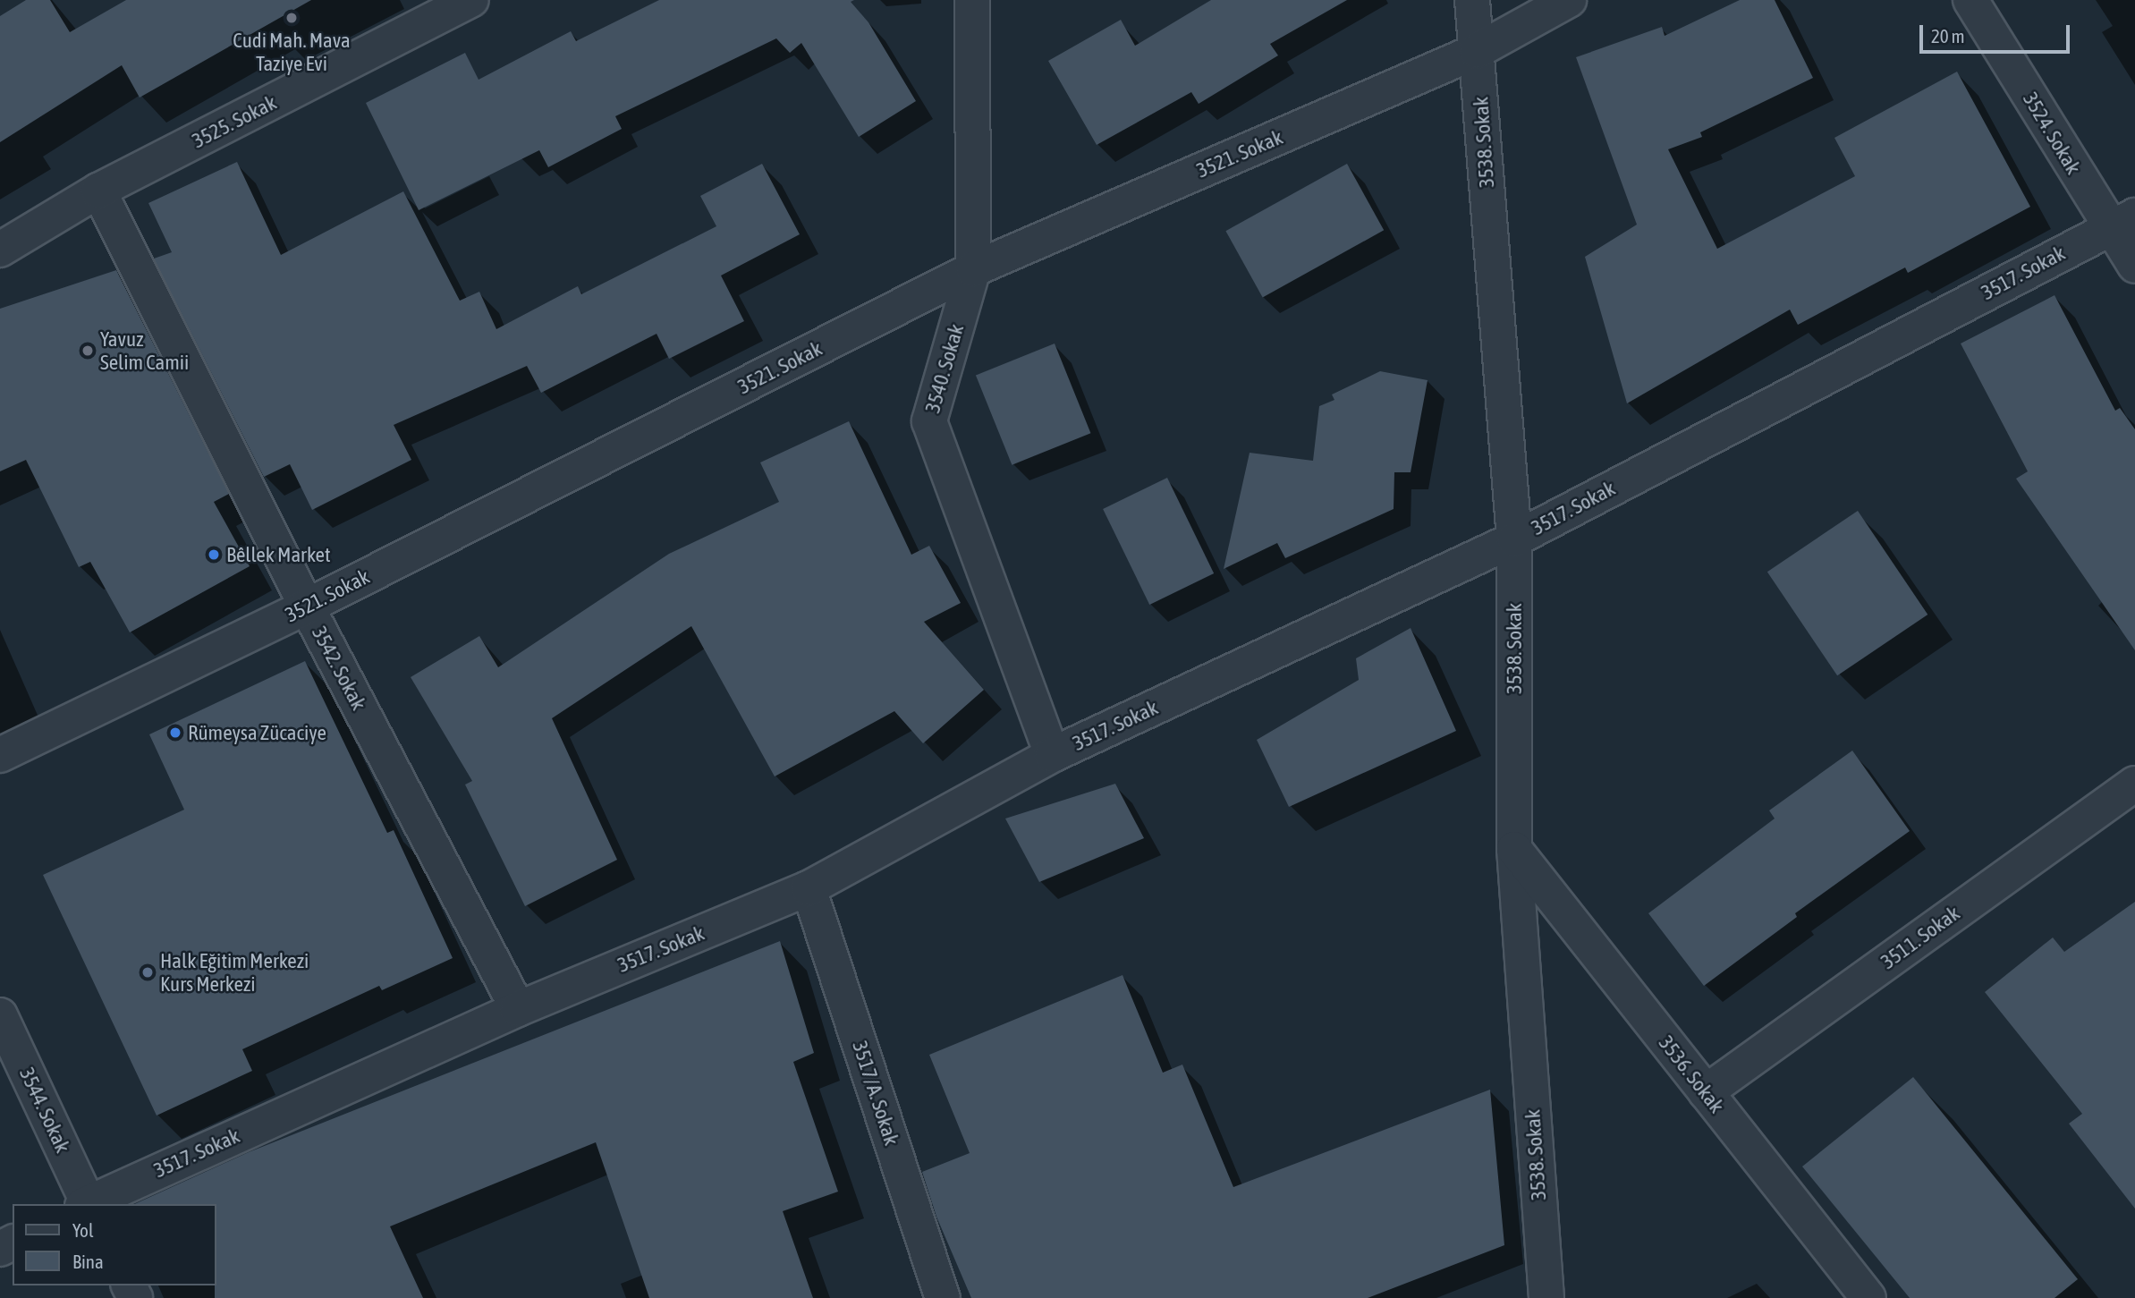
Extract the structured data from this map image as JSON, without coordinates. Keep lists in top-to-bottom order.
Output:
{
  "streets": {
    "street": [
      "3525. Sokak",
      "3524. Sokak",
      "3538. Sokak",
      "3521. Sokak",
      "3517. Sokak",
      "3540. Sokak",
      "3542. Sokak",
      "3511. Sokak",
      "3536. Sokak",
      "3517/A. Sokak",
      "3544. Sokak"
    ]
  },
  "crossings": [
    ["3525. Sokak", "3542. Sokak"],
    ["3524. Sokak", "3517. Sokak"],
    ["3538. Sokak", "3521. Sokak"],
    ["3538. Sokak", "3517. Sokak"],
    ["3538. Sokak", "3536. Sokak"],
    ["3521. Sokak", "3540. Sokak"],
    ["3521. Sokak", "3542. Sokak"],
    ["3517. Sokak", "3540. Sokak"],
    ["3517. Sokak", "3542. Sokak"],
    ["3517. Sokak", "3517/A. Sokak"],
    ["3511. Sokak", "3536. Sokak"]
  ],
  "places": [
    "Cudi Mah. Mava Taziye Evi",
    "Yavuz Selim Camii",
    "Bêllek Market",
    "Rümeysa Zücaciye",
    "Halk Eğitim Merkezi Kurs Merkezi"
  ],
  "legend": ["Yol", "Bina"],
  "scale_bar": "20 m"
}
